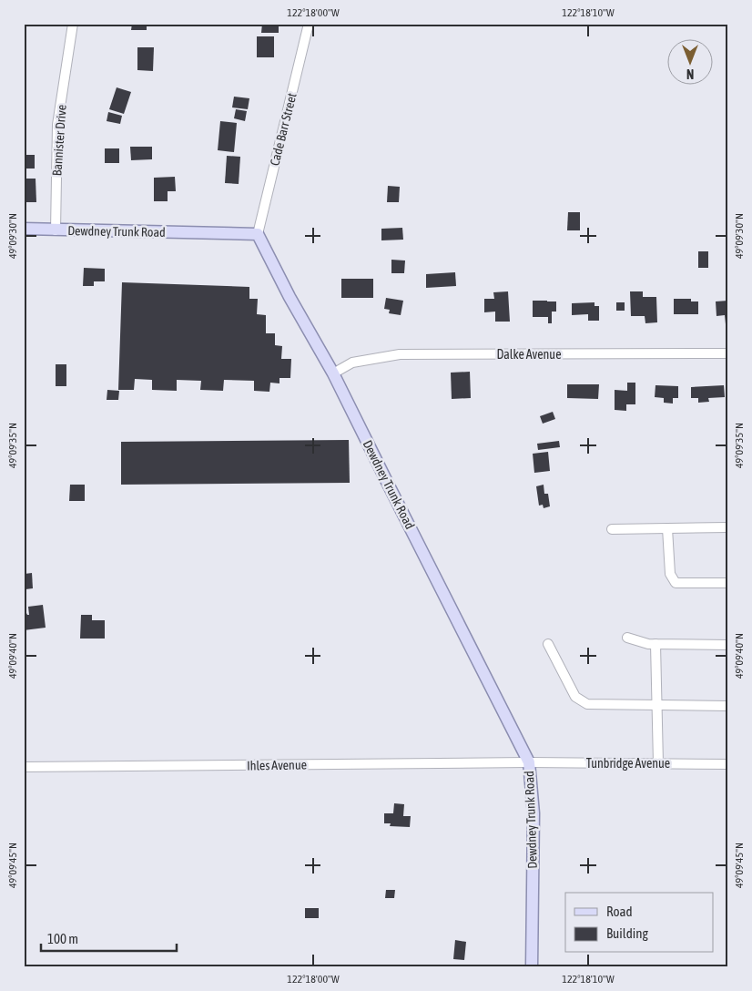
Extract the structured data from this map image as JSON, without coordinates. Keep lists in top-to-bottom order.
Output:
{
  "streets": {
    "main road": ["Dewdney Trunk Road"],
    "street": [
      "Cade Barr Street",
      "Bannister Drive",
      "Dalke Avenue",
      "Tunbridge Avenue",
      "Ihles Avenue"
    ]
  },
  "crossings": [
    ["Cade Barr Street", "Dewdney Trunk Road"],
    ["Bannister Drive", "Dewdney Trunk Road"],
    ["Dewdney Trunk Road", "Dalke Avenue"],
    ["Dewdney Trunk Road", "Tunbridge Avenue"],
    ["Dewdney Trunk Road", "Ihles Avenue"],
    ["Tunbridge Avenue", "Ihles Avenue"]
  ],
  "legend": ["Road", "Building"],
  "scale_bar": "100 m",
  "north": "bottom",
  "coordinates": [
    "122°18'00\"W",
    "122°18'10\"W",
    "49°09'30\"N",
    "49°09'35\"N",
    "49°09'40\"N",
    "49°09'45\"N"
  ]
}
